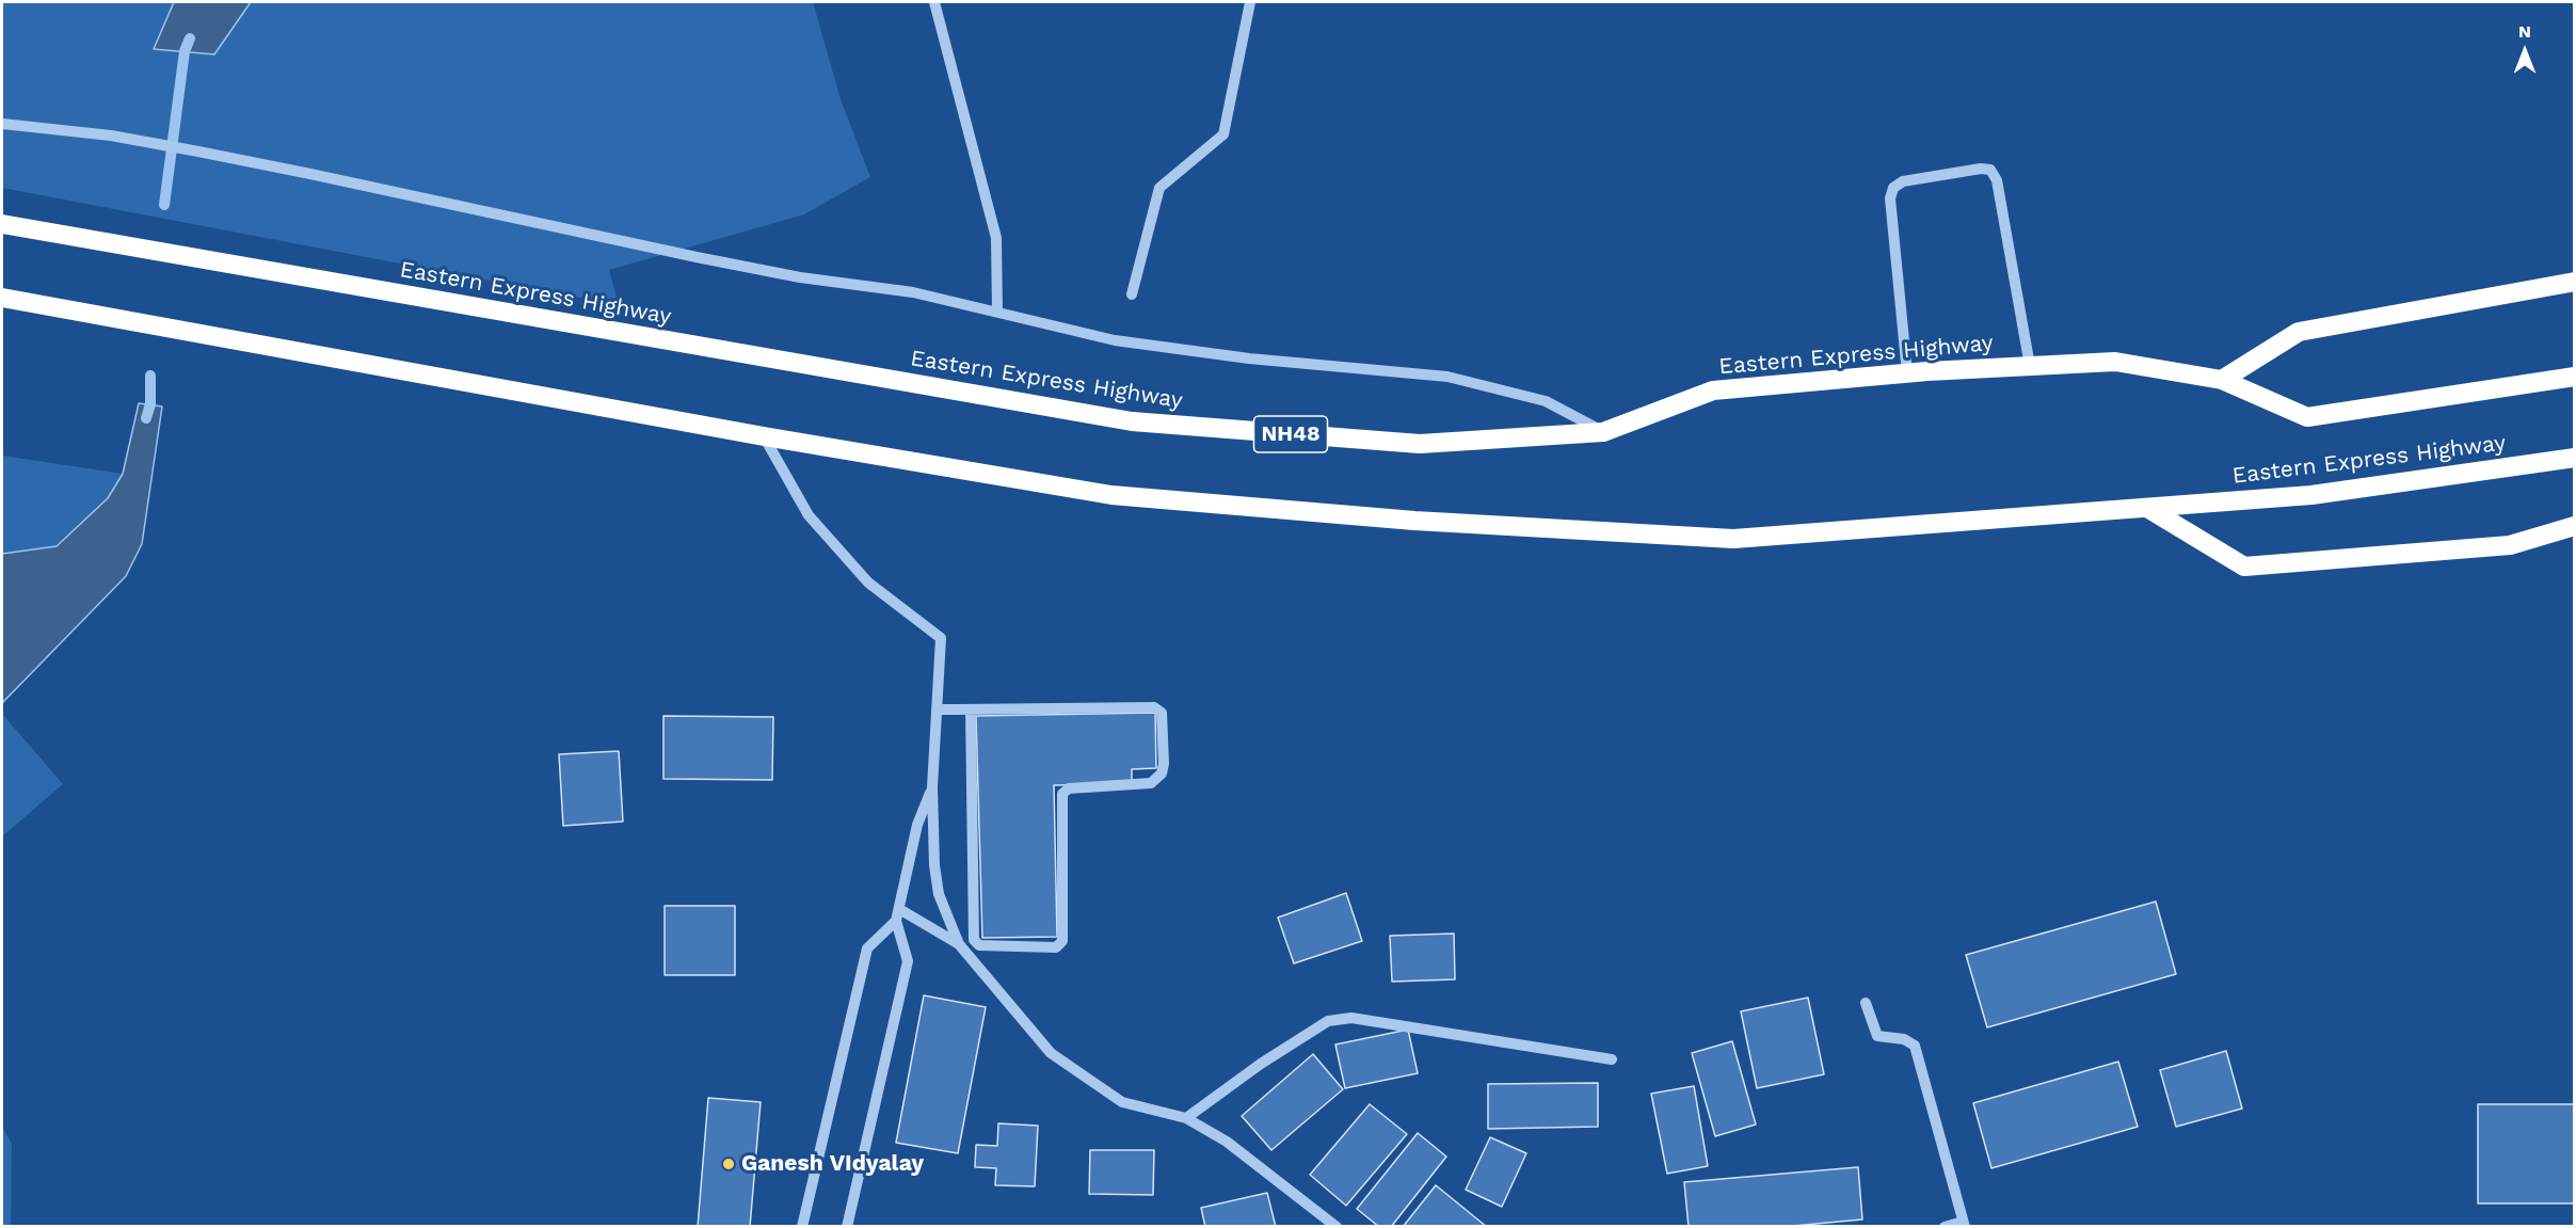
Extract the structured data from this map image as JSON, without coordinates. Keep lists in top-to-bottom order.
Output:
{
  "streets": {
    "highway": ["Eastern Express Highway", "NH48"]
  },
  "places": ["Ganesh VIdyalay"],
  "north": "top"
}
